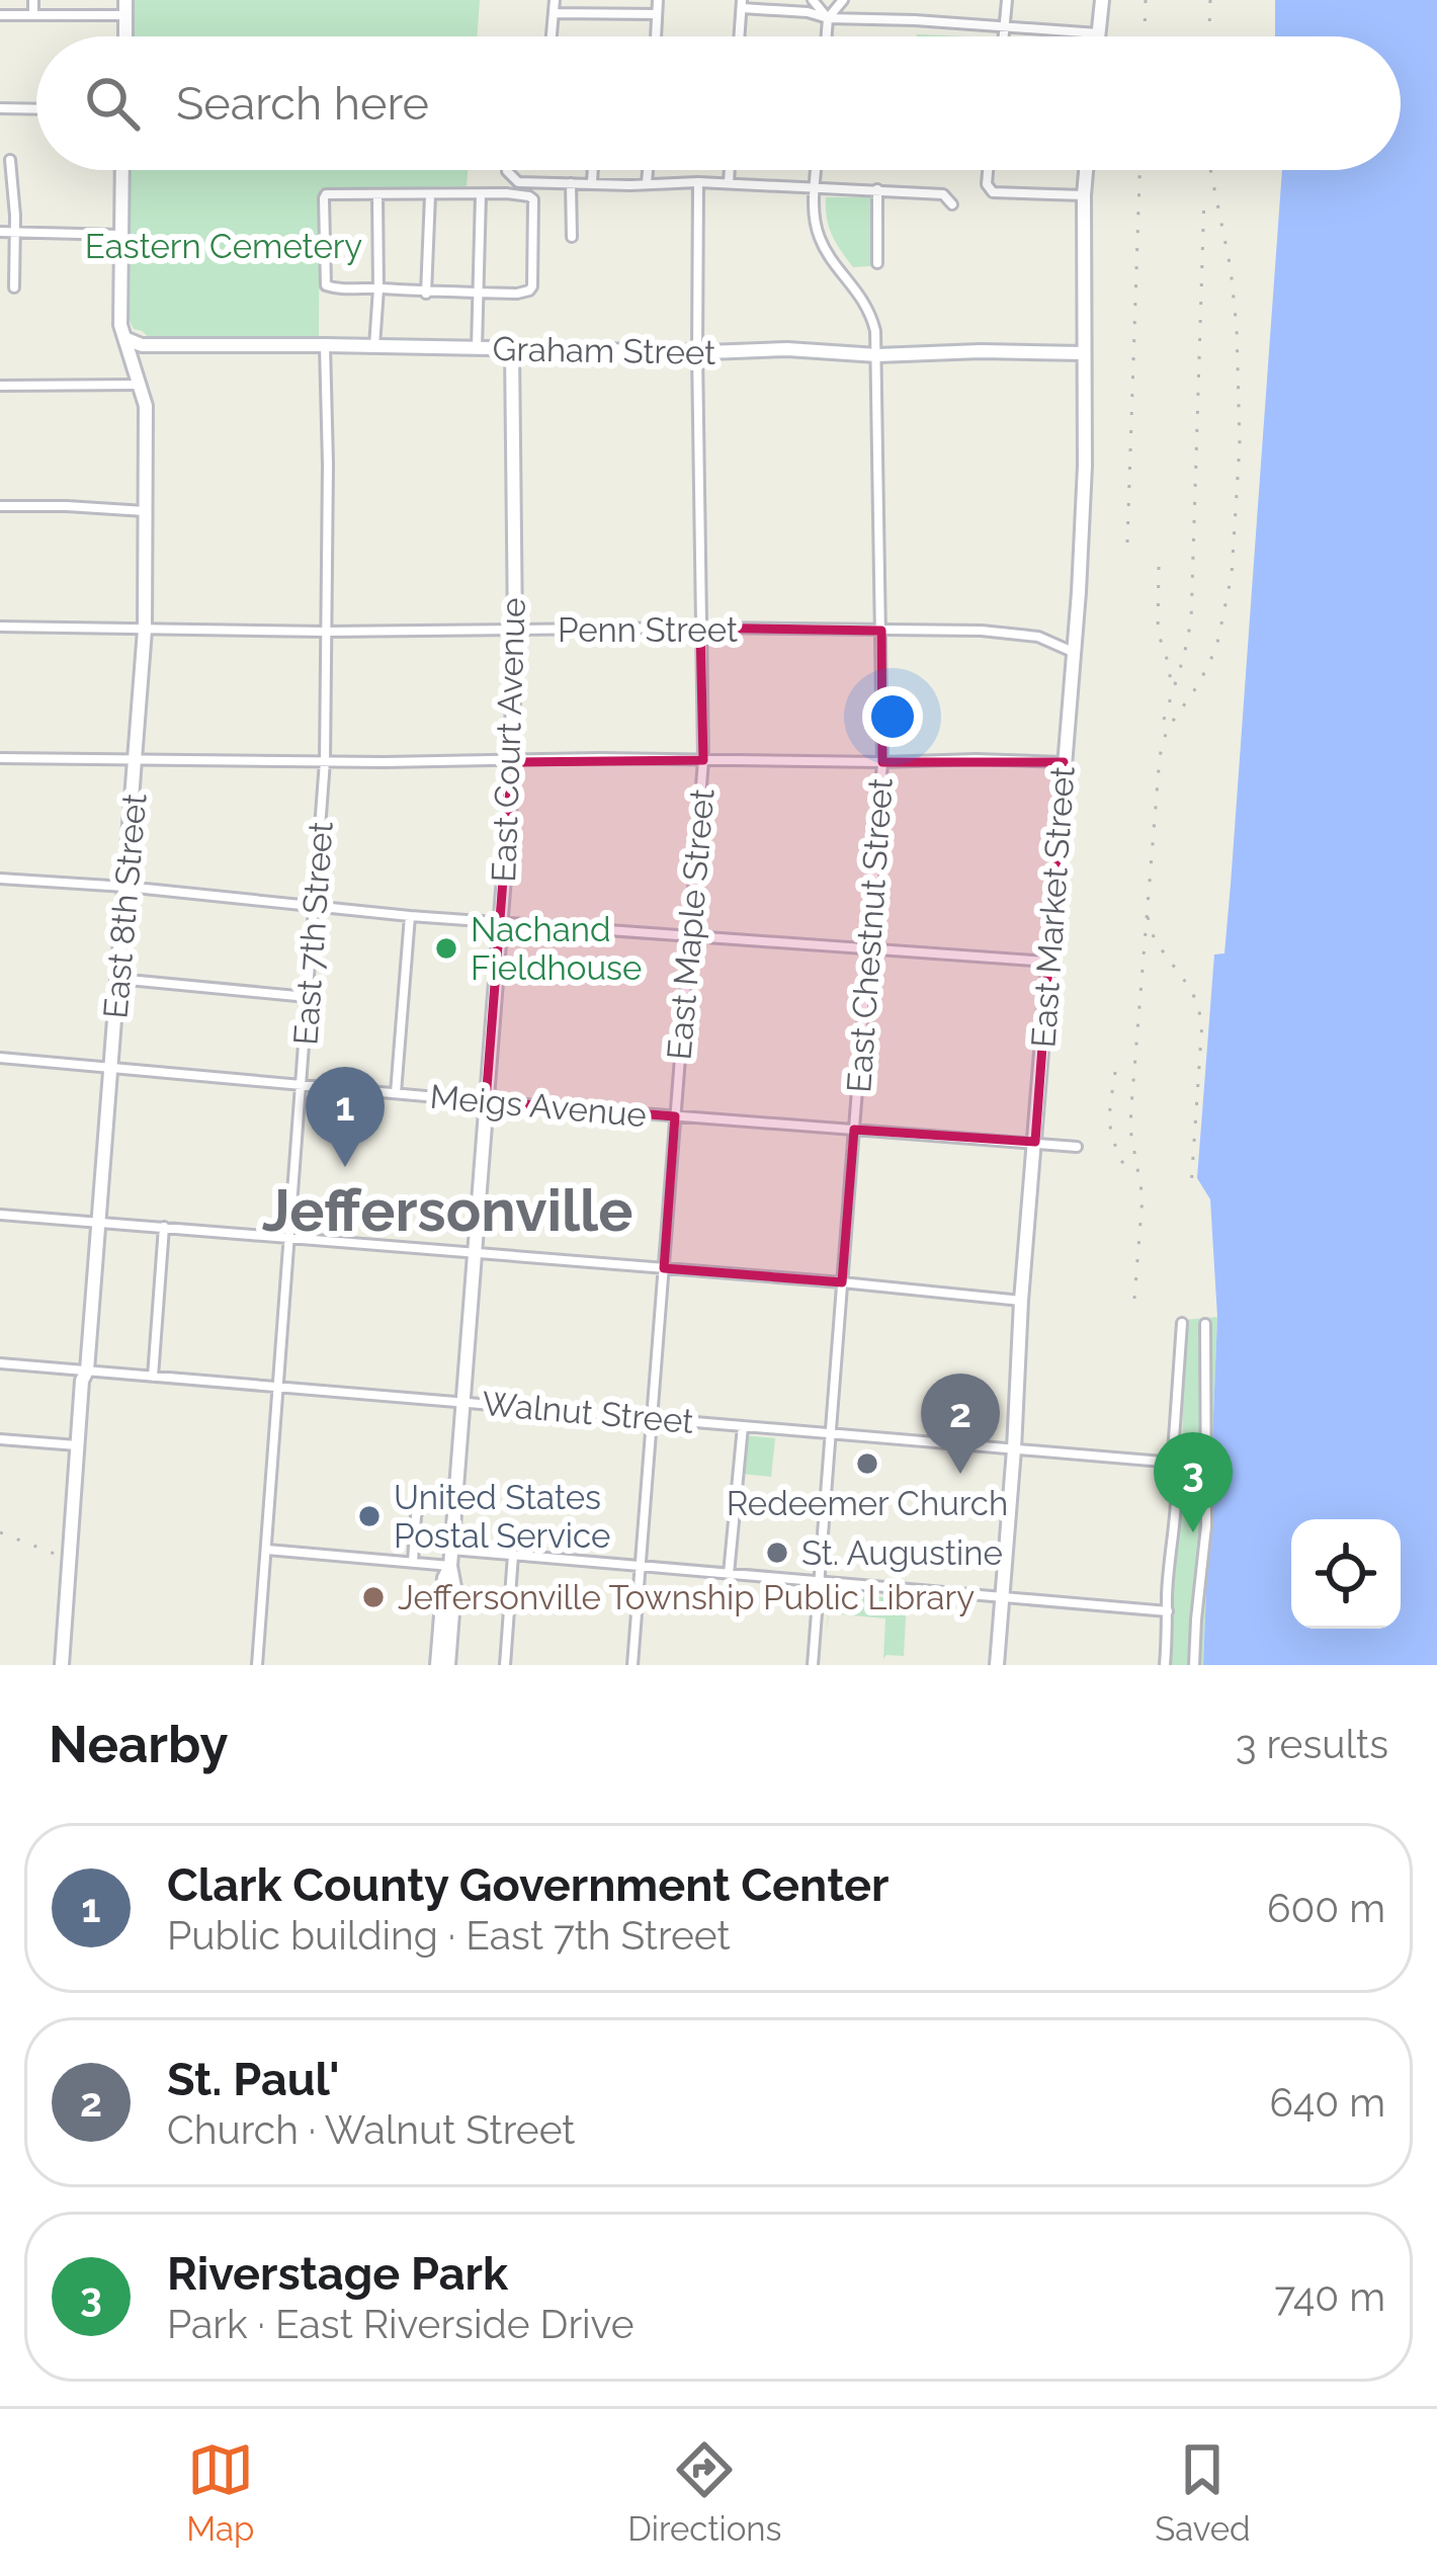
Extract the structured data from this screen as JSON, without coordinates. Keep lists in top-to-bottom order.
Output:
{
  "streets": {
    "main road": [
      "Graham Street",
      "East Court Avenue",
      "East 8th Street",
      "East Market Street"
    ],
    "street": [
      "Penn Street",
      "East Maple Street",
      "East 7th Street",
      "East Chestnut Street",
      "Meigs Avenue",
      "Walnut Street"
    ]
  },
  "crossings": [
    ["Graham Street", "East Court Avenue"],
    ["Graham Street", "East 8th Street"],
    ["Graham Street", "East Market Street"],
    ["Graham Street", "East Maple Street"],
    ["Graham Street", "East 7th Street"],
    ["Graham Street", "East Chestnut Street"],
    ["Penn Street", "East Court Avenue"],
    ["Penn Street", "East 8th Street"],
    ["Penn Street", "East Market Street"],
    ["Penn Street", "East Maple Street"],
    ["Penn Street", "East 7th Street"],
    ["Penn Street", "East Chestnut Street"],
    ["East Court Avenue", "Meigs Avenue"],
    ["East Court Avenue", "Walnut Street"],
    ["East 8th Street", "Meigs Avenue"],
    ["East 8th Street", "Walnut Street"],
    ["East Market Street", "Meigs Avenue"],
    ["East Market Street", "Walnut Street"],
    ["East Maple Street", "Meigs Avenue"],
    ["East Maple Street", "Walnut Street"],
    ["East 7th Street", "Meigs Avenue"],
    ["East 7th Street", "Walnut Street"],
    ["East Chestnut Street", "Meigs Avenue"],
    ["East Chestnut Street", "Walnut Street"]
  ],
  "districts": ["Jeffersonville"],
  "parks": ["Eastern Cemetery"],
  "places": [
    "Nachand Fieldhouse",
    "Redeemer Church",
    "United States Postal Service",
    "St. Augustine",
    "Jeffersonville Township Public Library"
  ],
  "page": {
    "search": "Search here",
    "pins": ["1", "2", "3"],
    "heading": ["Nearby", "3 results"],
    "list": [
      {
        "mark": "1",
        "name": "Clark County Government Center",
        "note": "Public building · East 7th Street",
        "value": "600 m"
      },
      {
        "mark": "2",
        "name": "St. Paul'",
        "note": "Church · Walnut Street",
        "value": "640 m"
      },
      {
        "mark": "3",
        "name": "Riverstage Park",
        "note": "Park · East Riverside Drive",
        "value": "740 m"
      }
    ],
    "nav": ["Map", "Directions", "Saved"]
  }
}
